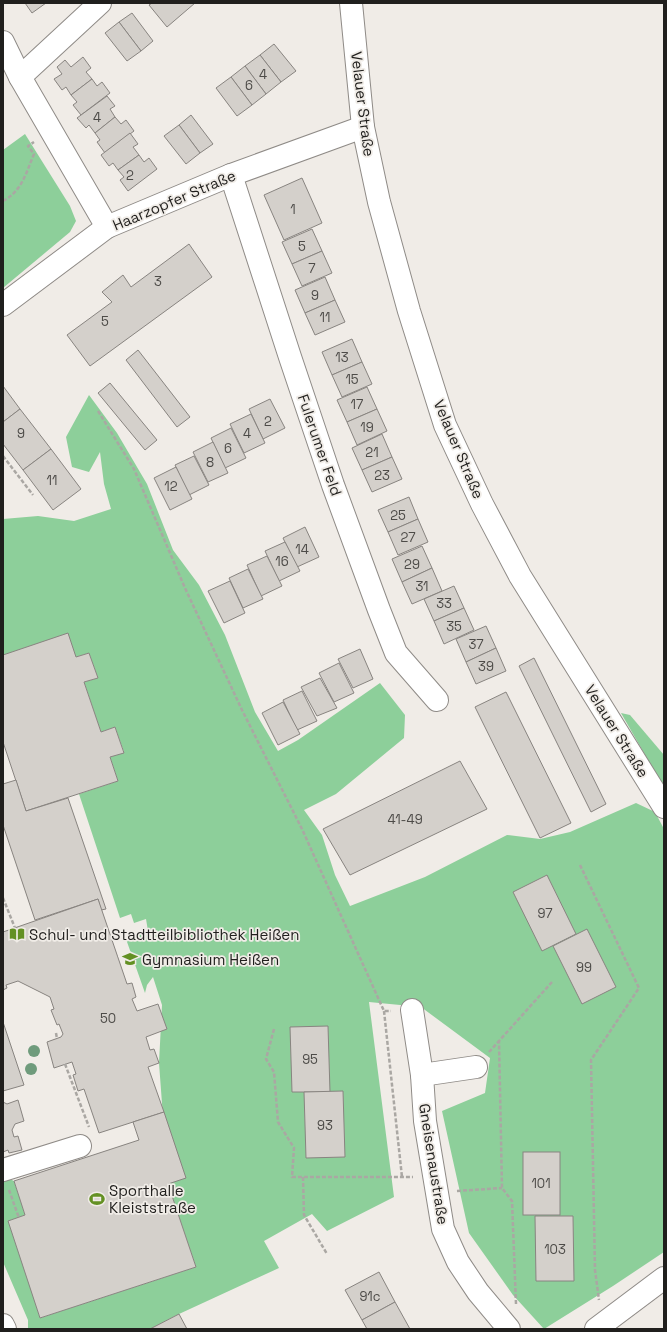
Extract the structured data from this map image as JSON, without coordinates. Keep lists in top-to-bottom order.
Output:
{
  "streets": {
    "street": [
      "Velauer Straße",
      "Haarzopfer Straße",
      "Fulerumer Feld",
      "Gneisenaustraße"
    ]
  },
  "crossings": [
    ["Velauer Straße", "Haarzopfer Straße"],
    ["Haarzopfer Straße", "Fulerumer Feld"]
  ],
  "places": {
    "library": ["Schul- und Stadtteilbibliothek Heißen"],
    "school or university": ["Gymnasium Heißen"],
    "sports": ["Sporthalle Kleiststraße"]
  },
  "house_numbers": [
    "4",
    "6",
    "4",
    "2",
    "1",
    "5",
    "7",
    "3",
    "9",
    "11",
    "5",
    "13",
    "15",
    "17",
    "2",
    "19",
    "9",
    "4",
    "6",
    "21",
    "8",
    "23",
    "11",
    "12",
    "25",
    "27",
    "14",
    "16",
    "29",
    "31",
    "33",
    "35",
    "37",
    "39",
    "41-49",
    "97",
    "99",
    "50",
    "95",
    "93",
    "101",
    "103",
    "91c"
  ]
}
